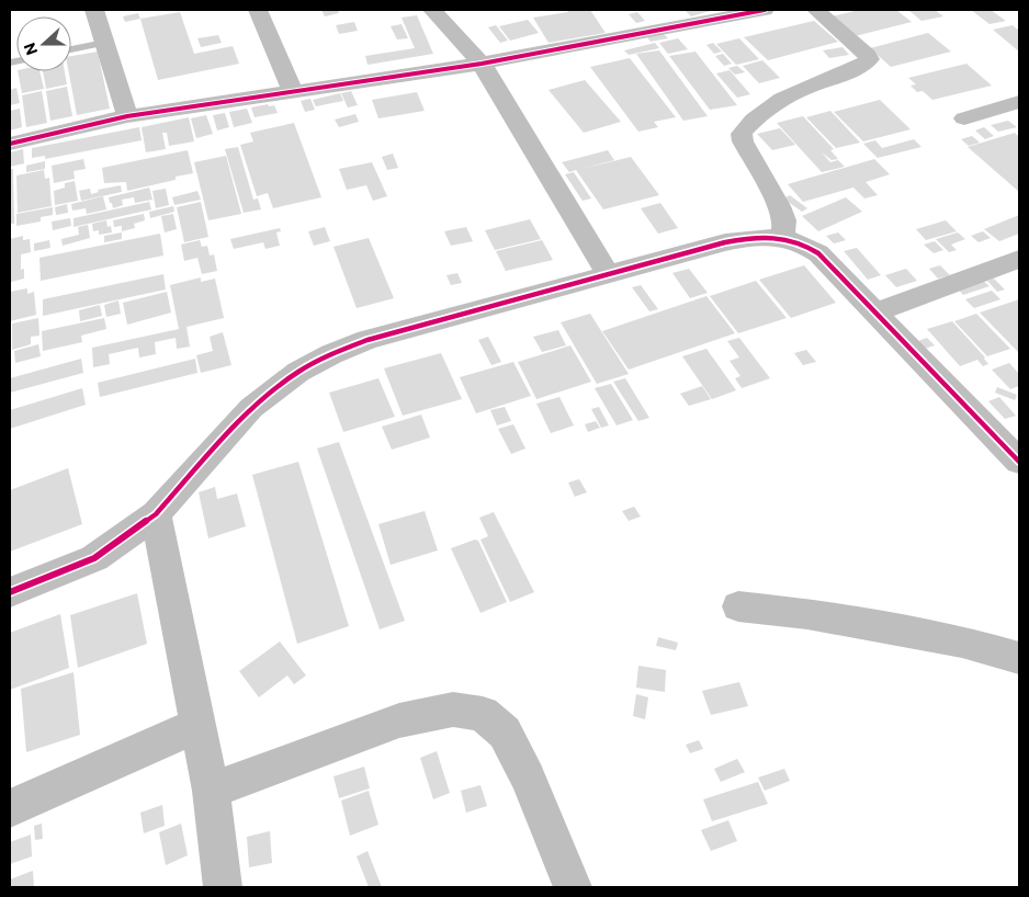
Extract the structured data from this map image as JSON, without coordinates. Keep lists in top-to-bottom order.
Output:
{
  "north": "left"
}
